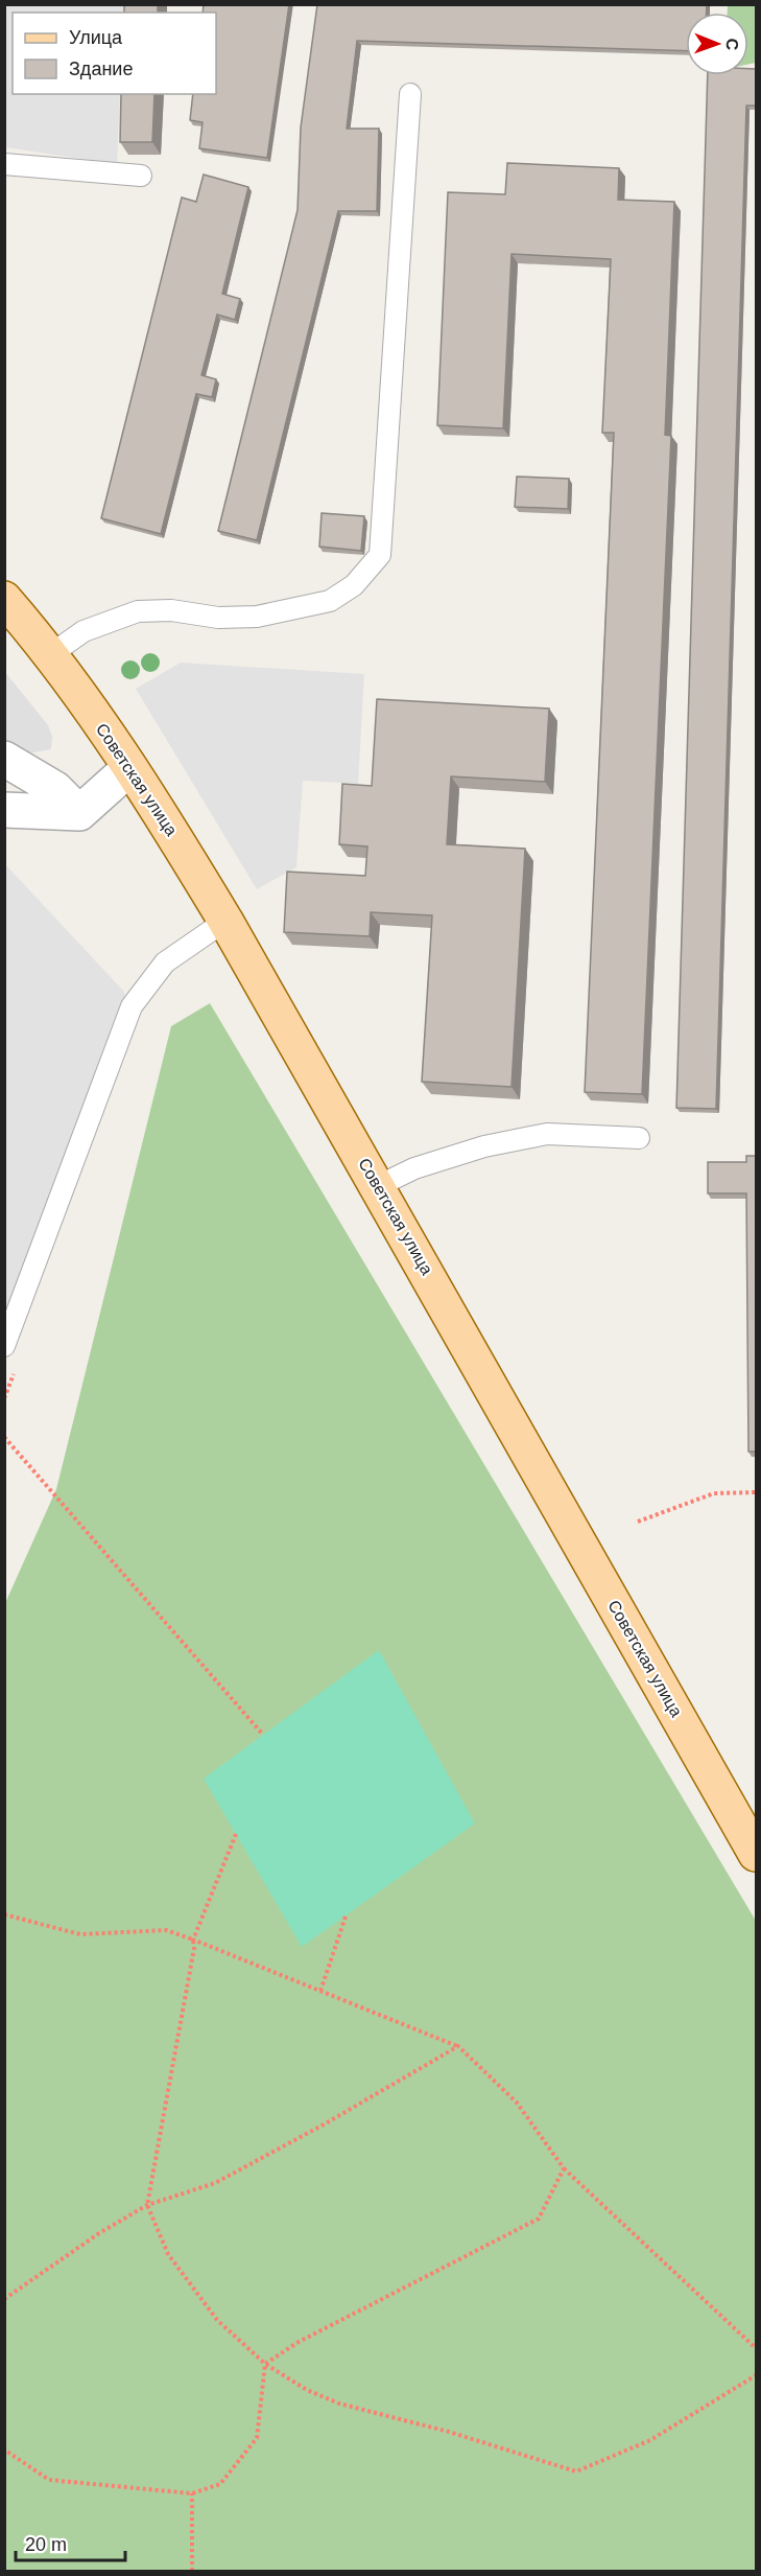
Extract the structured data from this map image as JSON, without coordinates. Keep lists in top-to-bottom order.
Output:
{
  "streets": {
    "main road": ["Советская улица"]
  },
  "legend": ["Улица", "Здание"],
  "scale_bar": "20 m",
  "north": "right"
}
